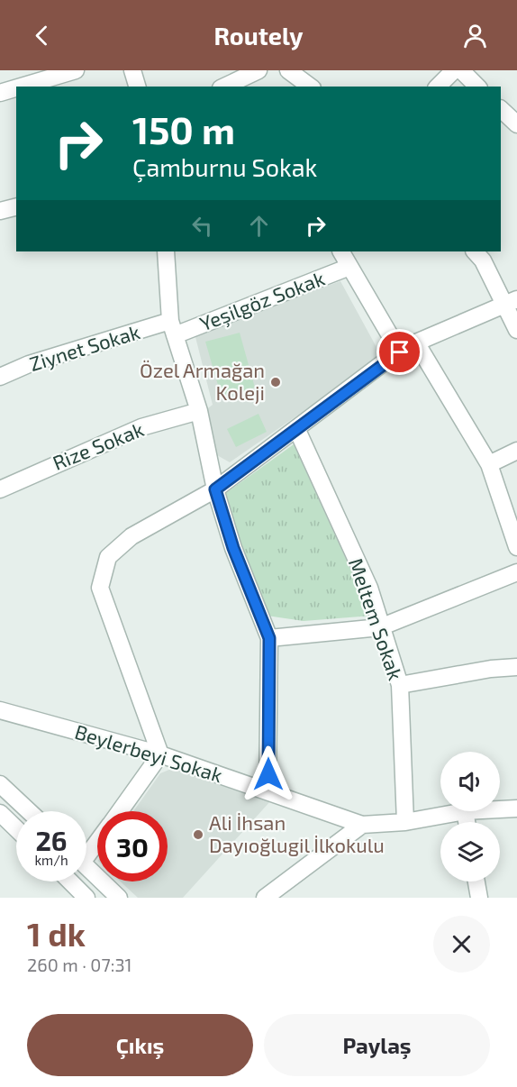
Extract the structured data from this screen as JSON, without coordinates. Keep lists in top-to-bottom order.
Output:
{
  "streets": {
    "street": [
      "Yeşilgöz Sokak",
      "Ziynet Sokak",
      "Rize Sokak",
      "Meltem Sokak",
      "Beylerbeyi Sokak"
    ]
  },
  "crossings": [
    ["Yeşilgöz Sokak", "Ziynet Sokak"],
    ["Meltem Sokak", "Beylerbeyi Sokak"]
  ],
  "places": ["Özel Armağan Koleji", "Ali İhsan Dayıoğlugil İlkokulu"],
  "page": {
    "header": "Routely",
    "turn": ["150 m", "Çamburnu Sokak"],
    "speed": "26 km/h",
    "limit": "30",
    "heading": ["1 dk", "260 m · 07:31"],
    "buttons": ["Çıkış", "Paylaş"]
  }
}
